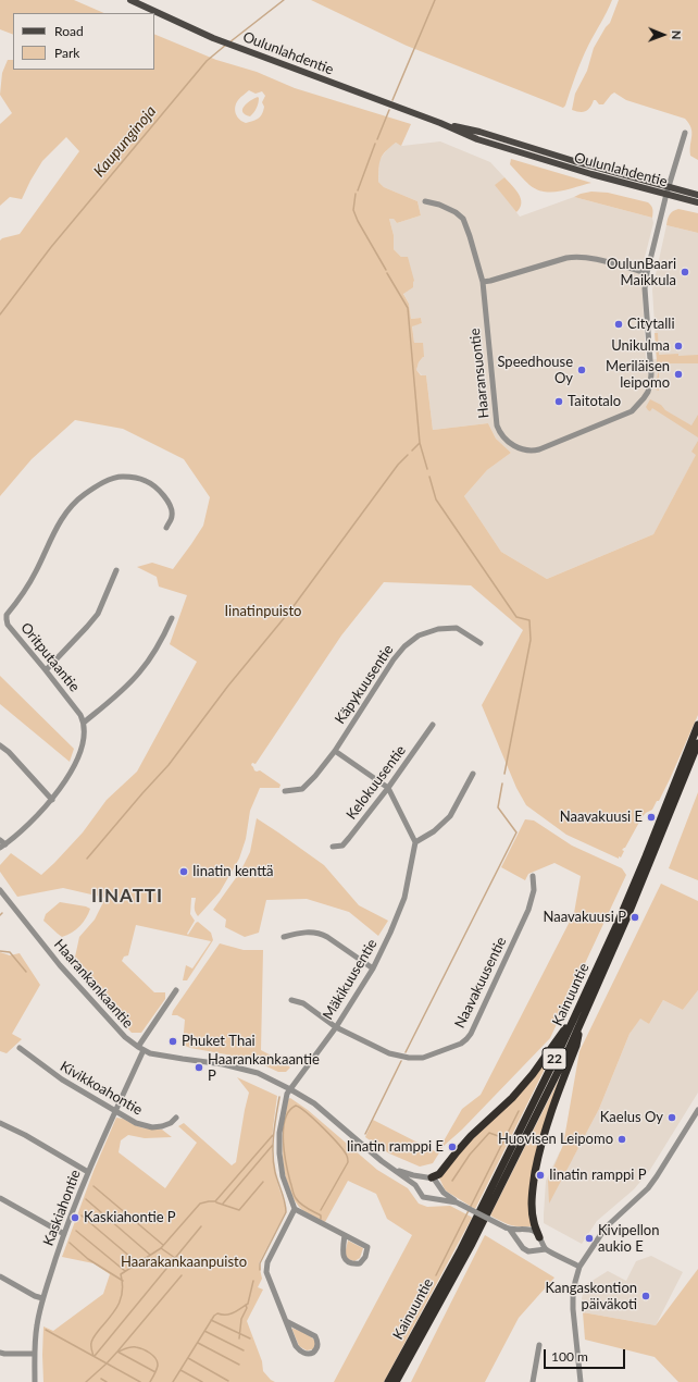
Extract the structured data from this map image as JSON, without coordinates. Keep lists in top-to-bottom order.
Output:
{
  "streets": {
    "highway": ["Kainuuntie", "22"],
    "main road": ["Oulunlahdentie"],
    "street": [
      "Haaransuontie",
      "Oritputaantie",
      "Käpykuusentie",
      "Kelokuusentie",
      "Mäkikuusentie",
      "Naavakuusentie",
      "Haarankankaantie",
      "Kivikkoahontie",
      "Kaskiahontie"
    ]
  },
  "crossings": [
    ["Oulunlahdentie", "Haaransuontie"],
    ["Mäkikuusentie", "Naavakuusentie"],
    ["Mäkikuusentie", "Haarankankaantie"],
    ["Haarankankaantie", "Kaskiahontie"],
    ["Kivikkoahontie", "Kaskiahontie"]
  ],
  "districts": ["IINATTI"],
  "water": ["Kaupunginoja"],
  "parks": ["Iinatinpuisto", "Haarakankaanpuisto"],
  "places": [
    "OulunBaari Maikkula",
    "Citytalli",
    "Unikulma",
    "Speedhouse Oy",
    "Meriläisen leipomo",
    "Taitotalo",
    "Naavakuusi E",
    "Iinatin kenttä",
    "Naavakuusi P",
    "Phuket Thai",
    "Haarankankaantie P",
    "Kaelus Oy",
    "Huovisen Leipomo",
    "Iinatin ramppi E",
    "Iinatin ramppi P",
    "Kaskiahontie P",
    "Kivipellon aukio E",
    "Kangaskontion päiväkoti"
  ],
  "legend": ["Road", "Park"],
  "scale_bar": "100 m",
  "north": "right"
}
